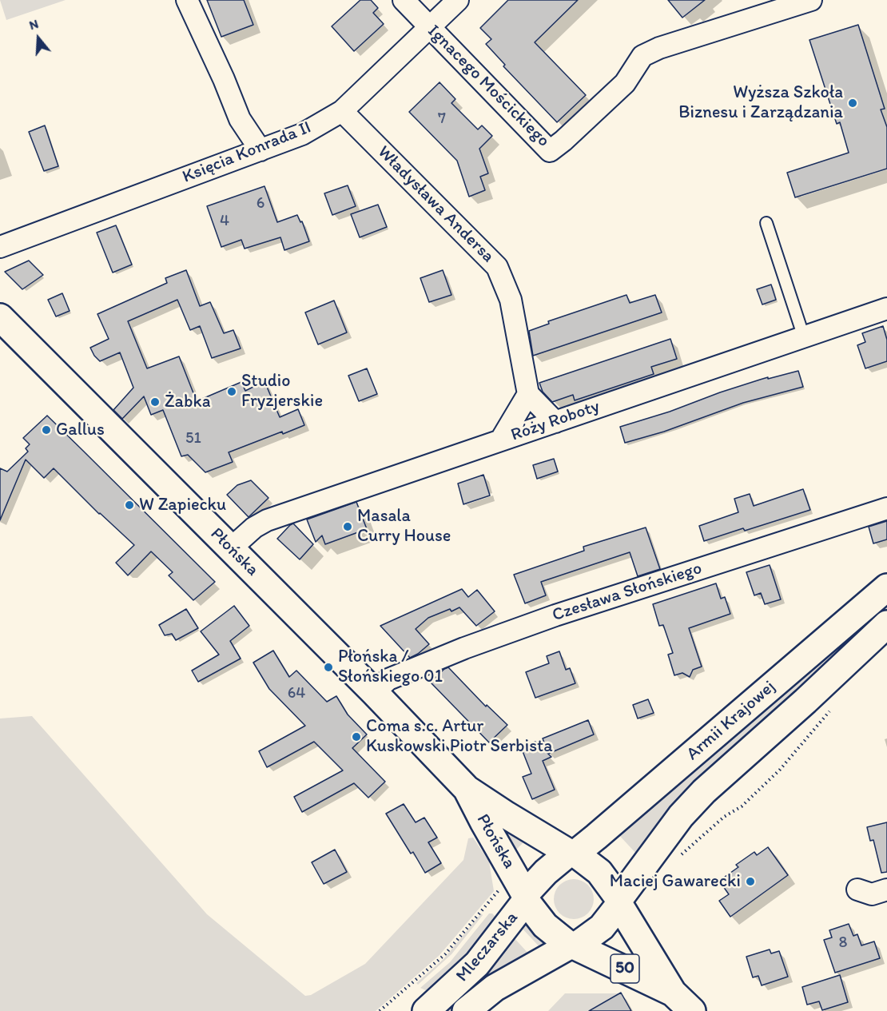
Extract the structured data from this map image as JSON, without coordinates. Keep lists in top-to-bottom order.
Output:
{
  "streets": {
    "main road": [
      "Płońska",
      "Armii Krajowej",
      "Mleczarska",
      "50"
    ],
    "street": [
      "Ignacego Mościckiego",
      "Księcia Konrada II",
      "Władysława Andersa",
      "Róży Roboty",
      "Czesława Słońskiego"
    ]
  },
  "crossings": [
    ["Ignacego Mościckiego", "Księcia Konrada II"],
    ["Księcia Konrada II", "Władysława Andersa"],
    ["Róży Roboty", "Płońska"],
    ["Płońska", "Czesława Słońskiego"],
    ["Płońska", "Armii Krajowej"],
    ["Płońska", "Mleczarska"],
    ["Płońska", "50"],
    ["Armii Krajowej", "Mleczarska"],
    ["Armii Krajowej", "50"],
    ["Mleczarska", "50"]
  ],
  "places": [
    "Wyższa Szkoła Biznesu i Zarządzania",
    "Studio Fryzjerskie",
    "Żabka",
    "Gallus",
    "W Zapiecku",
    "Masala Curry House",
    "Płońska / Słońskiego 01",
    "Coma s.c. Artur Kuskowski Piotr Serbista",
    "Maciej Gawarecki"
  ],
  "house_numbers": [
    "7",
    "6",
    "4",
    "51",
    "64",
    "8"
  ],
  "north": "top"
}
